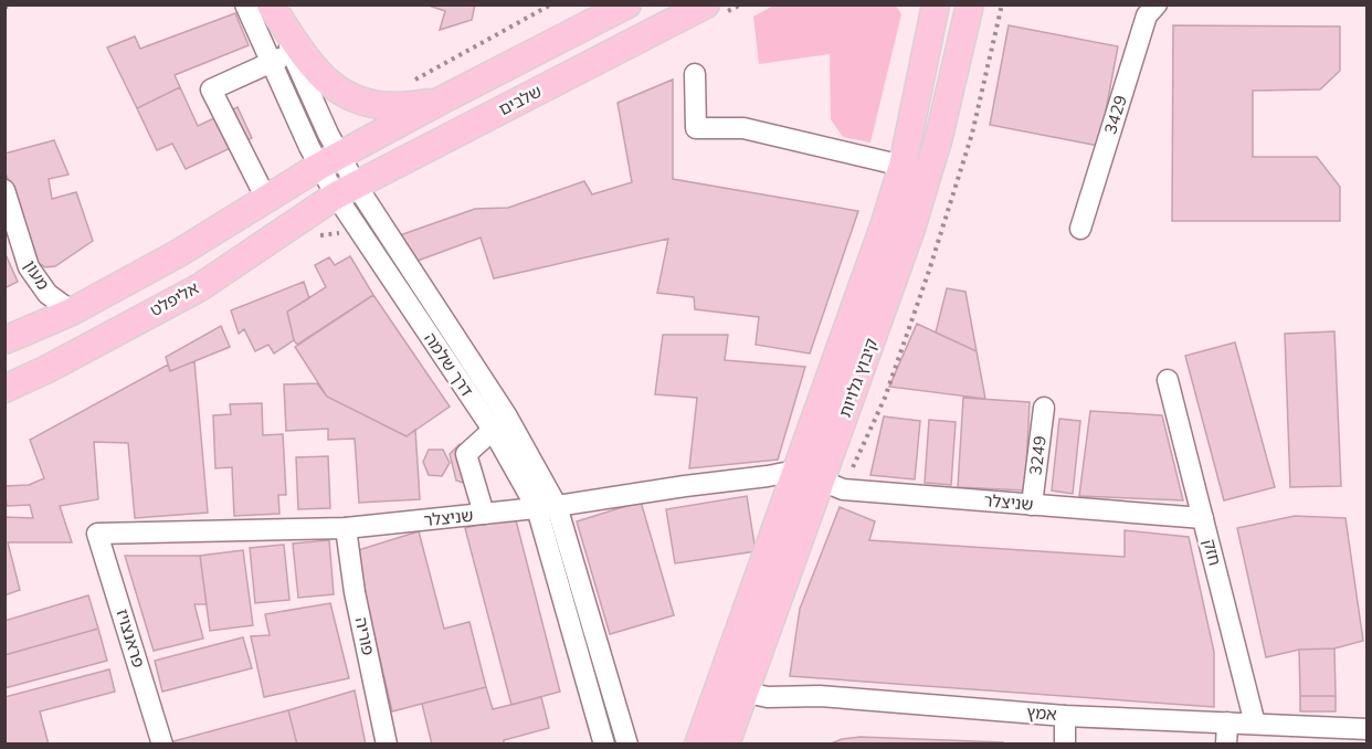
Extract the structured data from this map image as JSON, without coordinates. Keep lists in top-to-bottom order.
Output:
{
  "streets": {
    "main road": ["שלבים", "אליפלט", "קיבוץ גלויות"],
    "street": [
      "3429",
      "מעון",
      "דרך שלמה",
      "3249",
      "שניצלר",
      "חזק",
      "פוריה",
      "פראנצויז",
      "אמץ"
    ]
  },
  "crossings": [
    ["שלבים", "אליפלט"],
    ["שלבים", "דרך שלמה"],
    ["אליפלט", "דרך שלמה"],
    ["דרך שלמה", "שניצלר"],
    ["קיבוץ גלויות", "שניצלר"],
    ["קיבוץ גלויות", "אמץ"],
    ["3249", "שניצלר"],
    ["שניצלר", "חזק"],
    ["שניצלר", "פוריה"],
    ["שניצלר", "פראנצויז"],
    ["חזק", "אמץ"]
  ]
}
